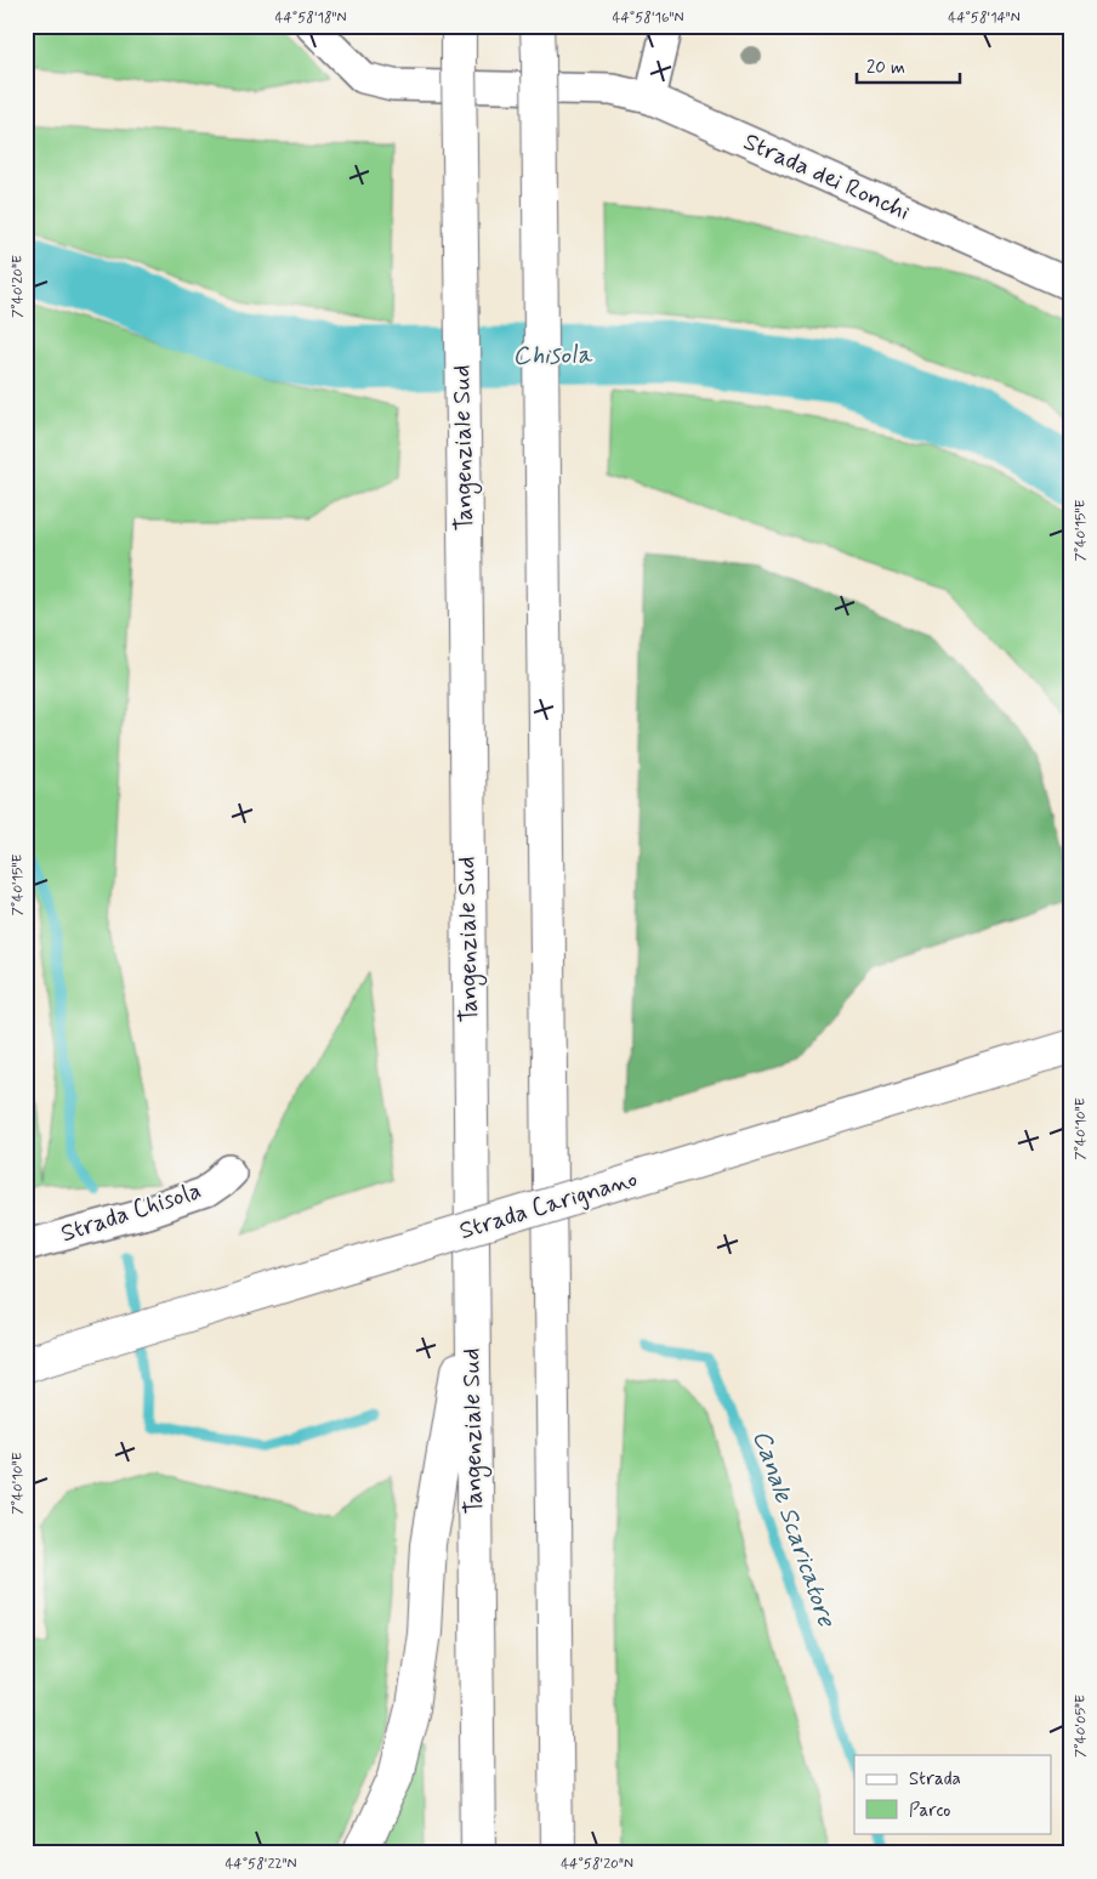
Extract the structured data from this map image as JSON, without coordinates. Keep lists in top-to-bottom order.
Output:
{
  "streets": {
    "main road": ["Tangenziale Sud", "Strada Carignano"],
    "street": ["Strada dei Ronchi", "Strada Chisola"]
  },
  "water": ["Chisola", "Canale Scaricatore"],
  "legend": ["Strada", "Parco"],
  "scale_bar": "20 m",
  "coordinates": [
    "44°58'18\"N",
    "44°58'16\"N",
    "44°58'14\"N",
    "7°40'20\"E",
    "7°40'15\"E",
    "7°40'10\"E",
    "7°40'05\"E",
    "44°58'22\"N",
    "44°58'20\"N"
  ]
}
